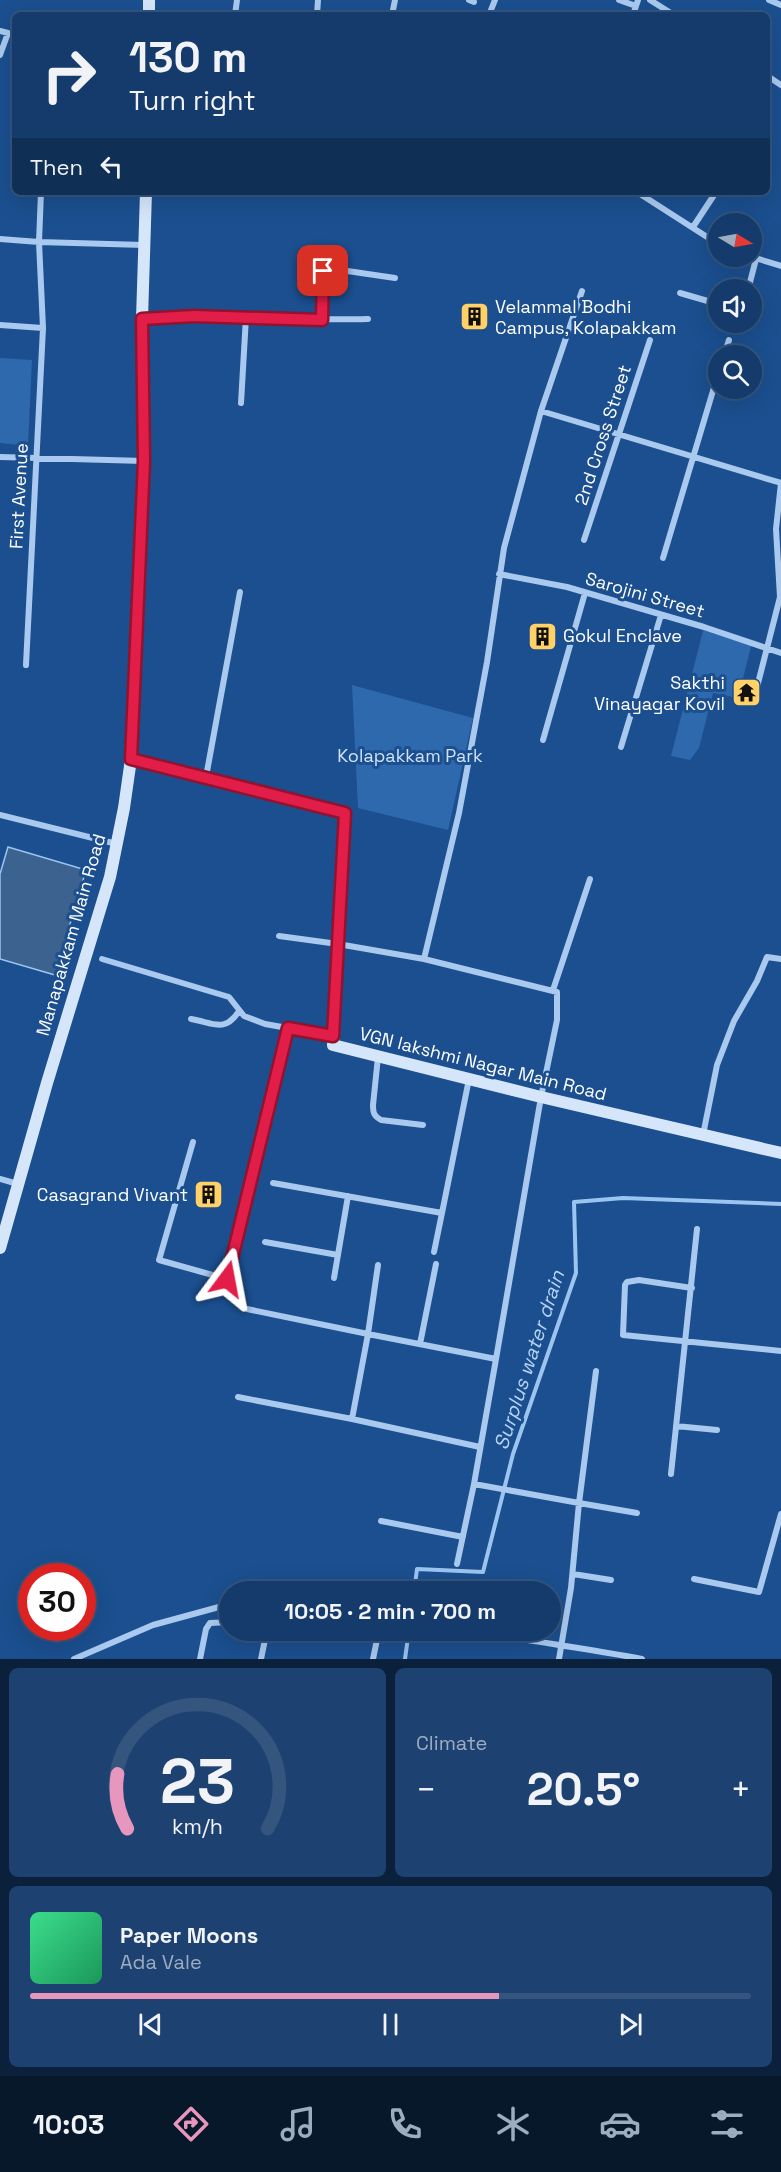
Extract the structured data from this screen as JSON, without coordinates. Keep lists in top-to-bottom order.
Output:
{
  "streets": {
    "main road": ["Manapakkam Main Road", "VGN lakshmi Nagar Main Road"],
    "street": ["2nd Cross Street", "First Avenue", "Sarojini Street"]
  },
  "water": ["Surplus water drain"],
  "parks": ["Kolapakkam Park"],
  "places": {
    "building": ["Velammal Bodhi Campus, Kolapakkam", "Gokul Enclave", "Casagrand Vivant"],
    "temple": ["Sakthi Vinayagar Kovil"]
  },
  "north": "right",
  "page": {
    "turn": ["130 m", "Turn right"],
    "then": "Then",
    "limit": "30",
    "trip": "10:05 · 2 min · 700 m",
    "tile": "Climate",
    "heat": ["−", "20.5°", "+"],
    "song": ["Paper Moons", "Ada Vale"],
    "tabs": "10:03",
    "gauge": ["23", "km/h"]
  }
}
